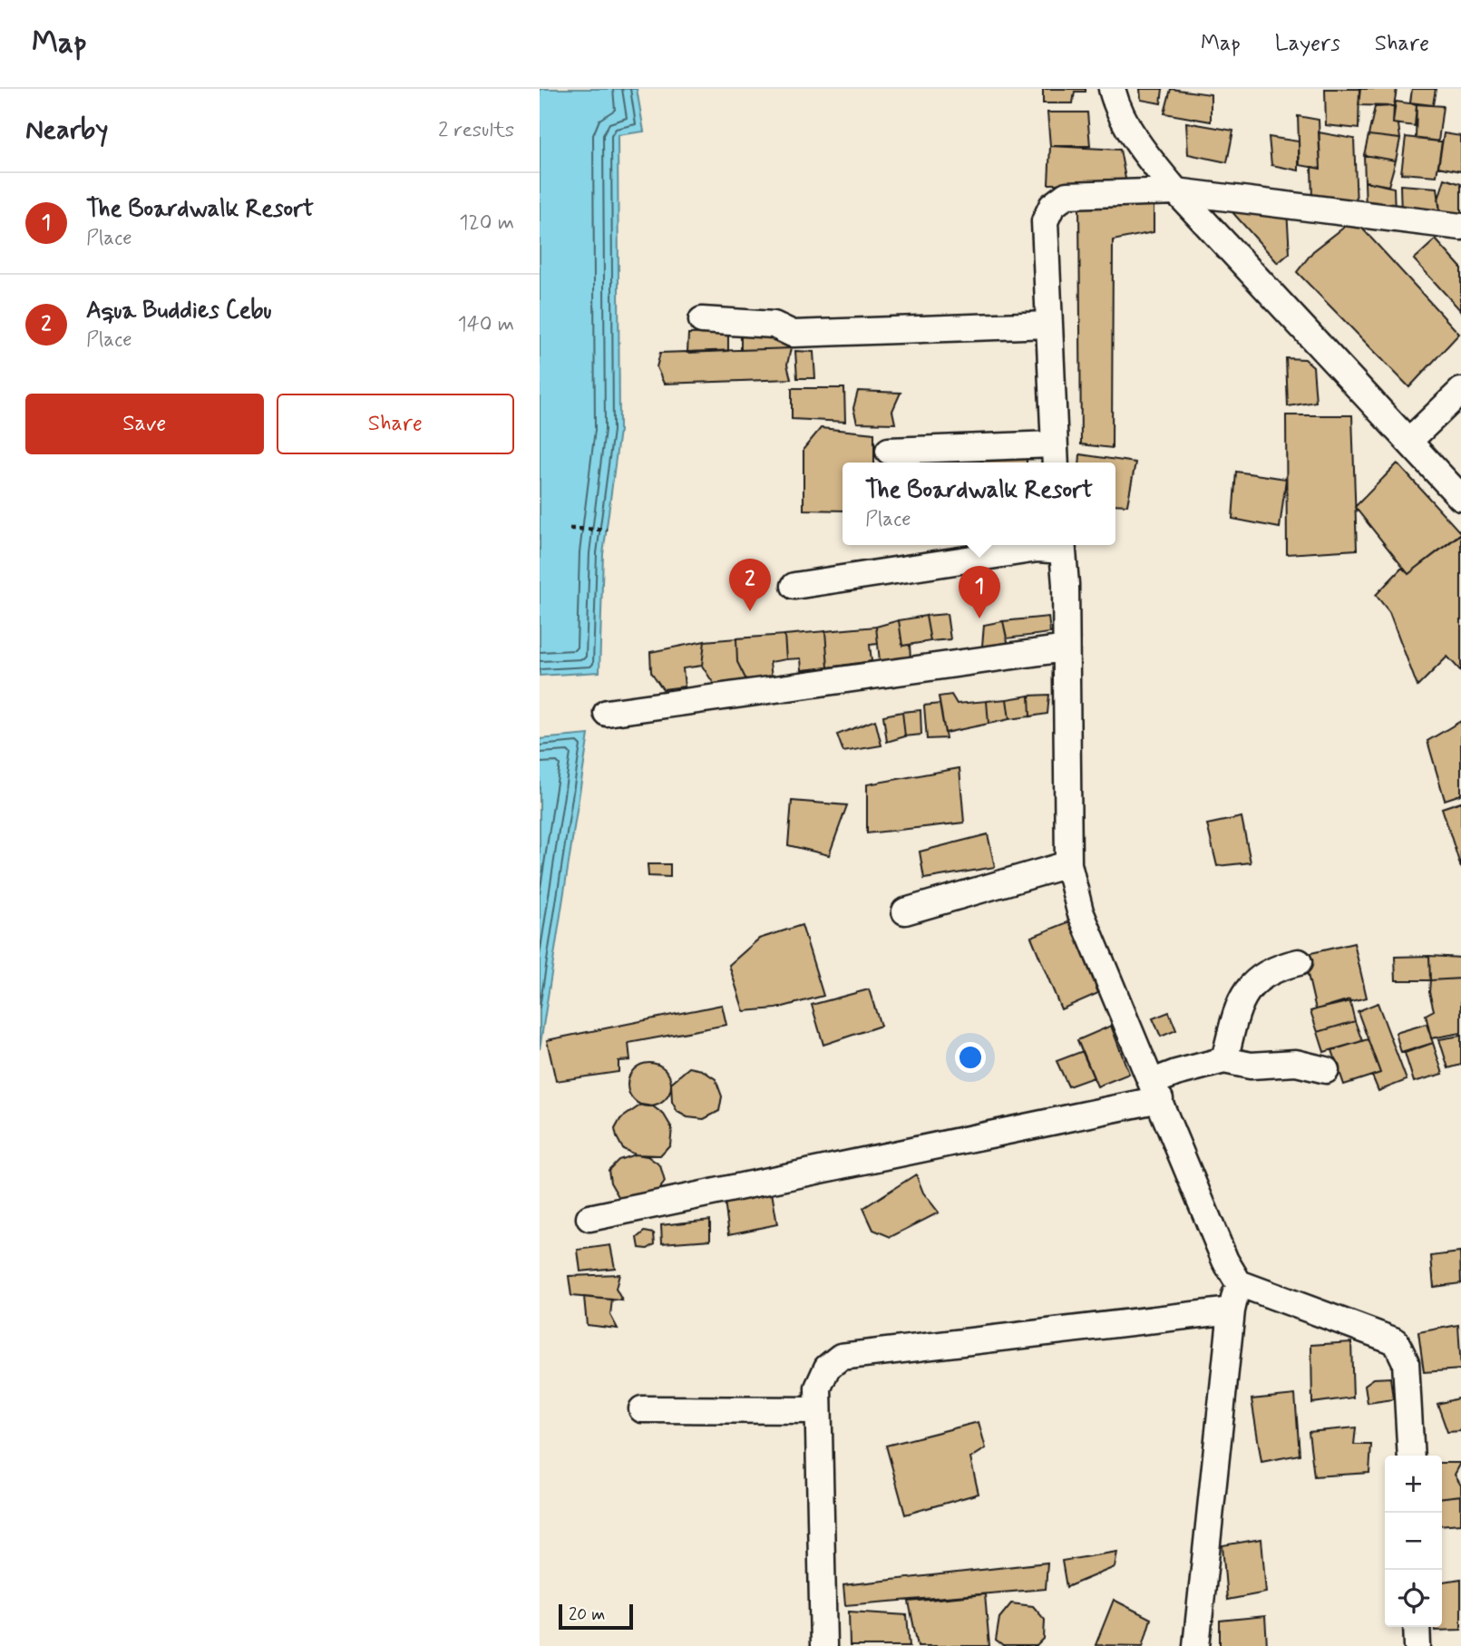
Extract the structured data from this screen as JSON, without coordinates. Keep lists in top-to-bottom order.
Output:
{
  "scale_bar": "20 m",
  "page": {
    "header": "Map",
    "nav": ["Map", "Layers", "Share"],
    "heading": ["Nearby", "2 results"],
    "list": [
      {
        "mark": "1",
        "name": "The Boardwalk Resort",
        "note": "Place",
        "value": "120 m"
      },
      {
        "mark": "2",
        "name": "Aqua Buddies Cebu",
        "note": "Place",
        "value": "140 m"
      }
    ],
    "buttons": ["Save", "Share"],
    "popup": ["The Boardwalk Resort", "Place"],
    "pins": ["2", "1"],
    "map_buttons": ["+", "−"],
    "scale": "20 m"
  }
}
